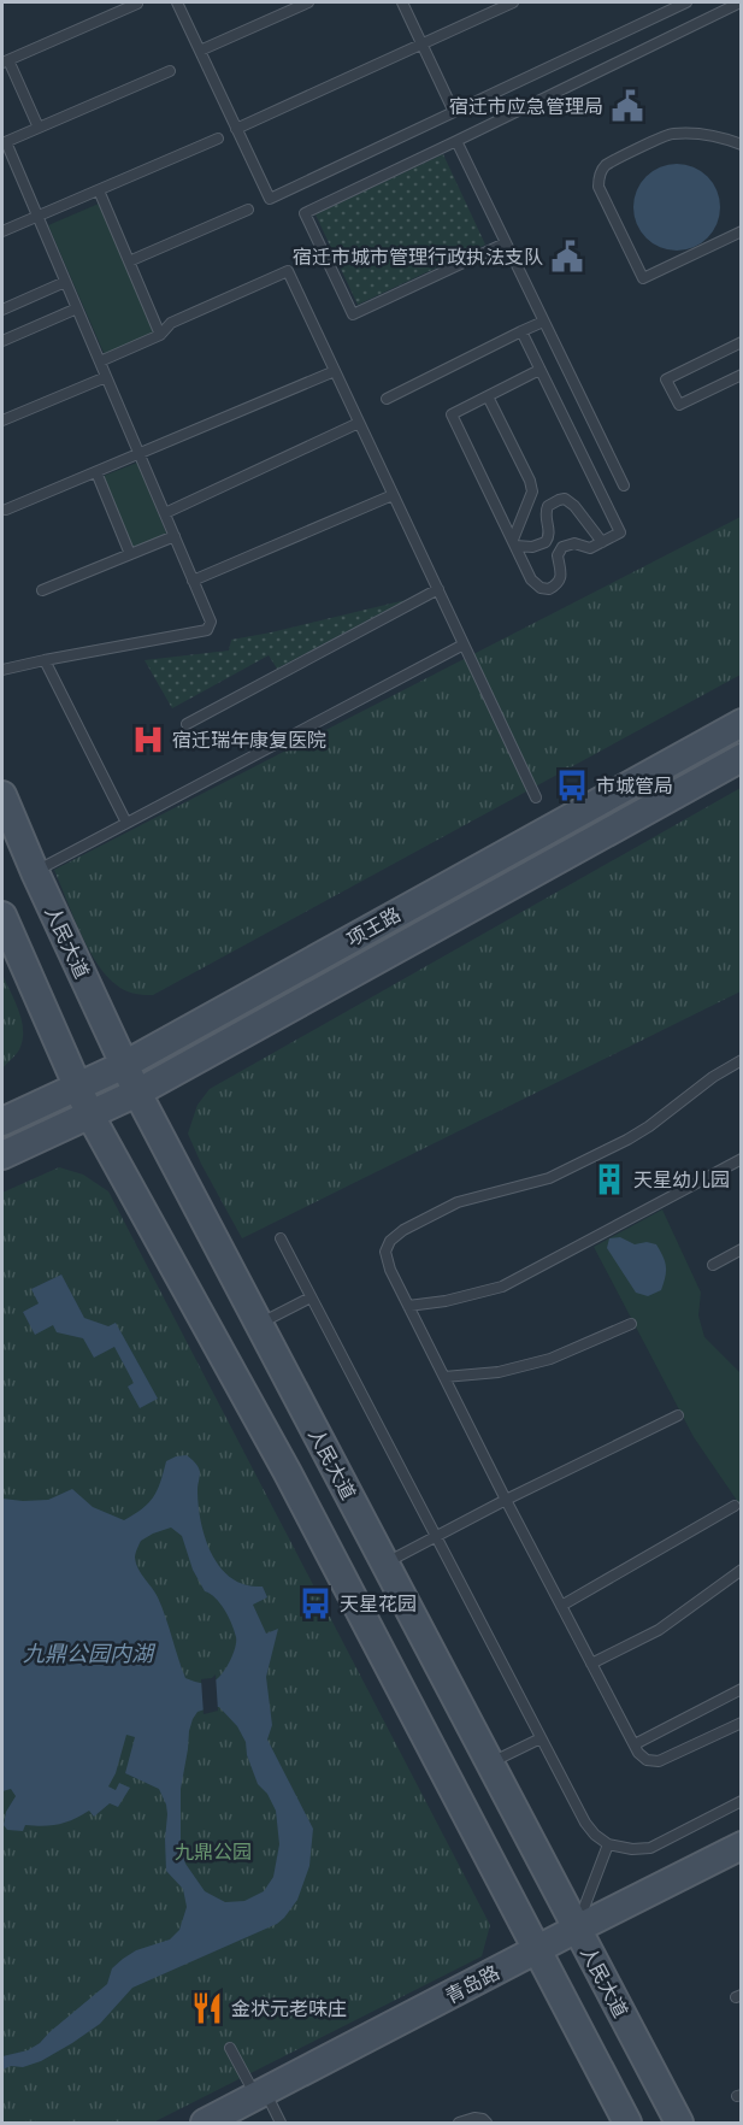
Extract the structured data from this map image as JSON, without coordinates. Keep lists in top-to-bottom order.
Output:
{
  "streets": {
    "main road": ["项王路", "人民大道", "青岛路"]
  },
  "crossings": [
    ["项王路", "人民大道"],
    ["人民大道", "青岛路"]
  ],
  "water": ["九鼎公园内湖"],
  "parks": ["九鼎公园"],
  "places": {
    "public building": ["宿迁市应急管理局", "宿迁市城市管理行政执法支队"],
    "hospital": ["宿迁瑞年康复医院"],
    "bus stop": ["市城管局", "天星花园"],
    "building": ["天星幼儿园"],
    "restaurant": ["金状元老味庄"]
  }
}
